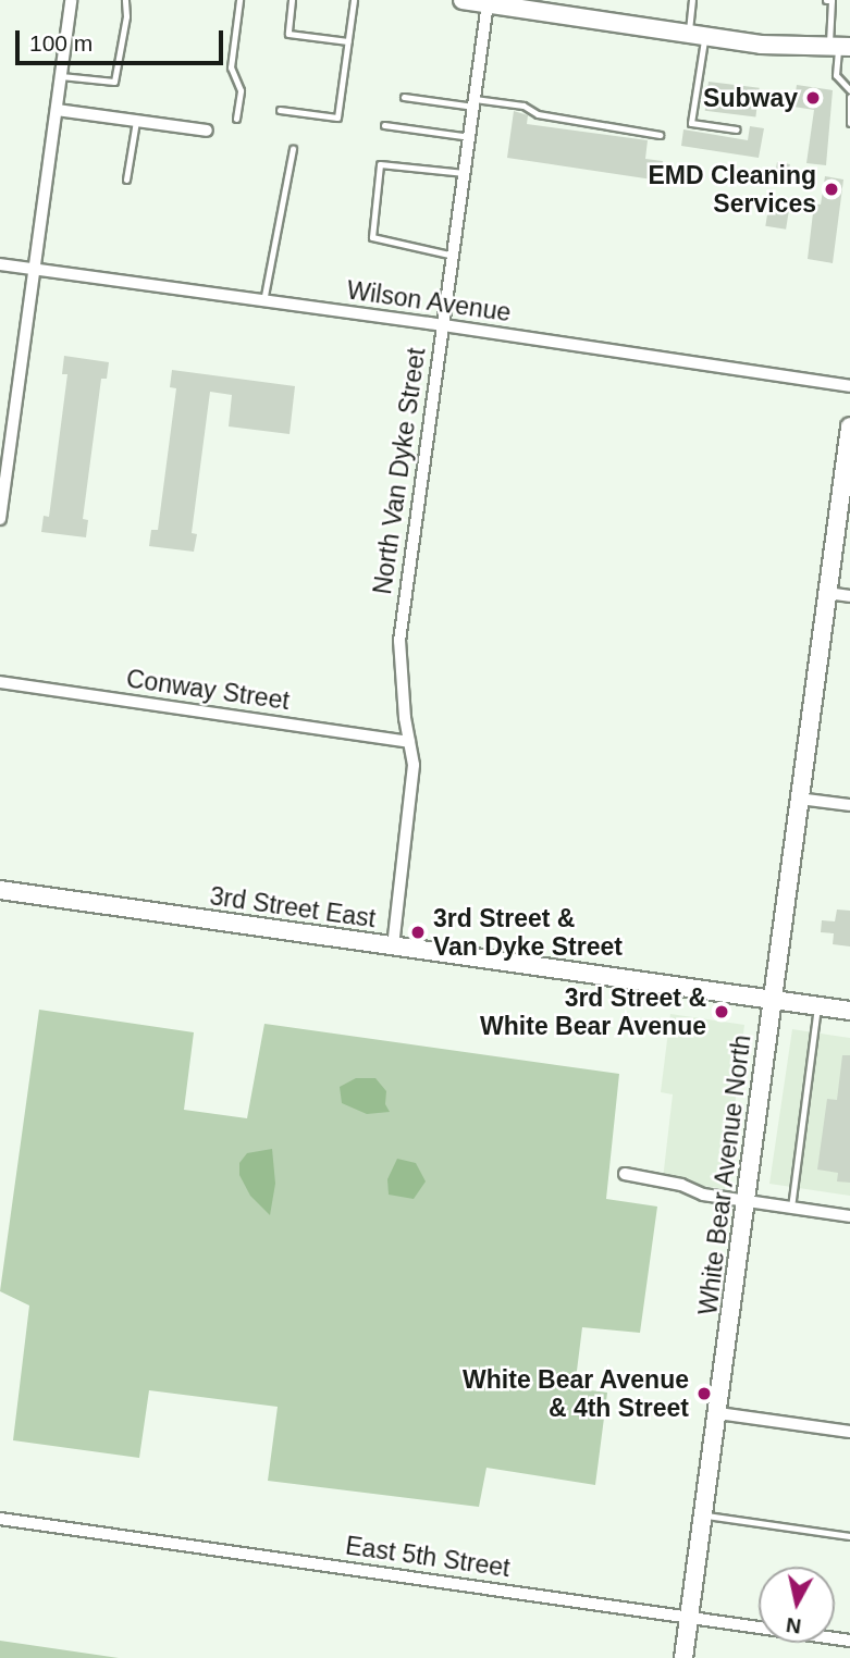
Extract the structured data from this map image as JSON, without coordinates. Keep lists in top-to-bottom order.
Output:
{
  "streets": {
    "main road": ["3rd Street East", "White Bear Avenue North"],
    "street": [
      "Wilson Avenue",
      "North Van Dyke Street",
      "Conway Street",
      "East 5th Street"
    ]
  },
  "crossings": [
    ["Wilson Avenue", "North Van Dyke Street"],
    ["North Van Dyke Street", "Conway Street"],
    ["North Van Dyke Street", "3rd Street East"],
    ["3rd Street East", "White Bear Avenue North"],
    ["White Bear Avenue North", "East 5th Street"]
  ],
  "places": [
    "Subway",
    "EMD Cleaning Services",
    "3rd Street & Van Dyke Street",
    "3rd Street & White Bear Avenue",
    "White Bear Avenue & 4th Street"
  ],
  "scale_bar": "100 m",
  "north": "bottom"
}
